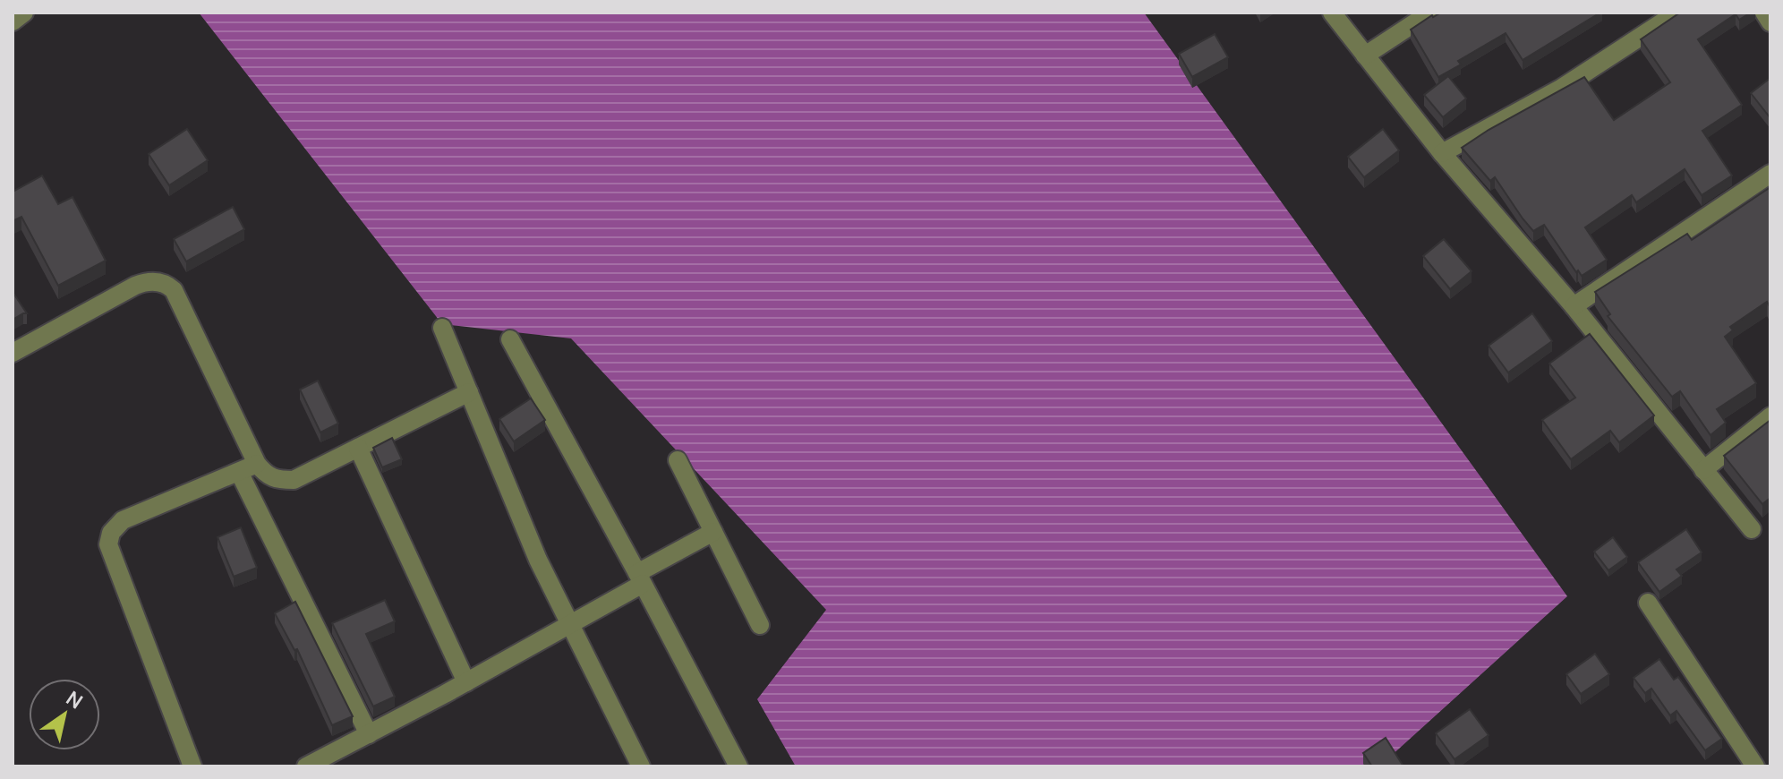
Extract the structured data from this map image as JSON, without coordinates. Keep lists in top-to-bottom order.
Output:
{
  "north": "top right"
}
